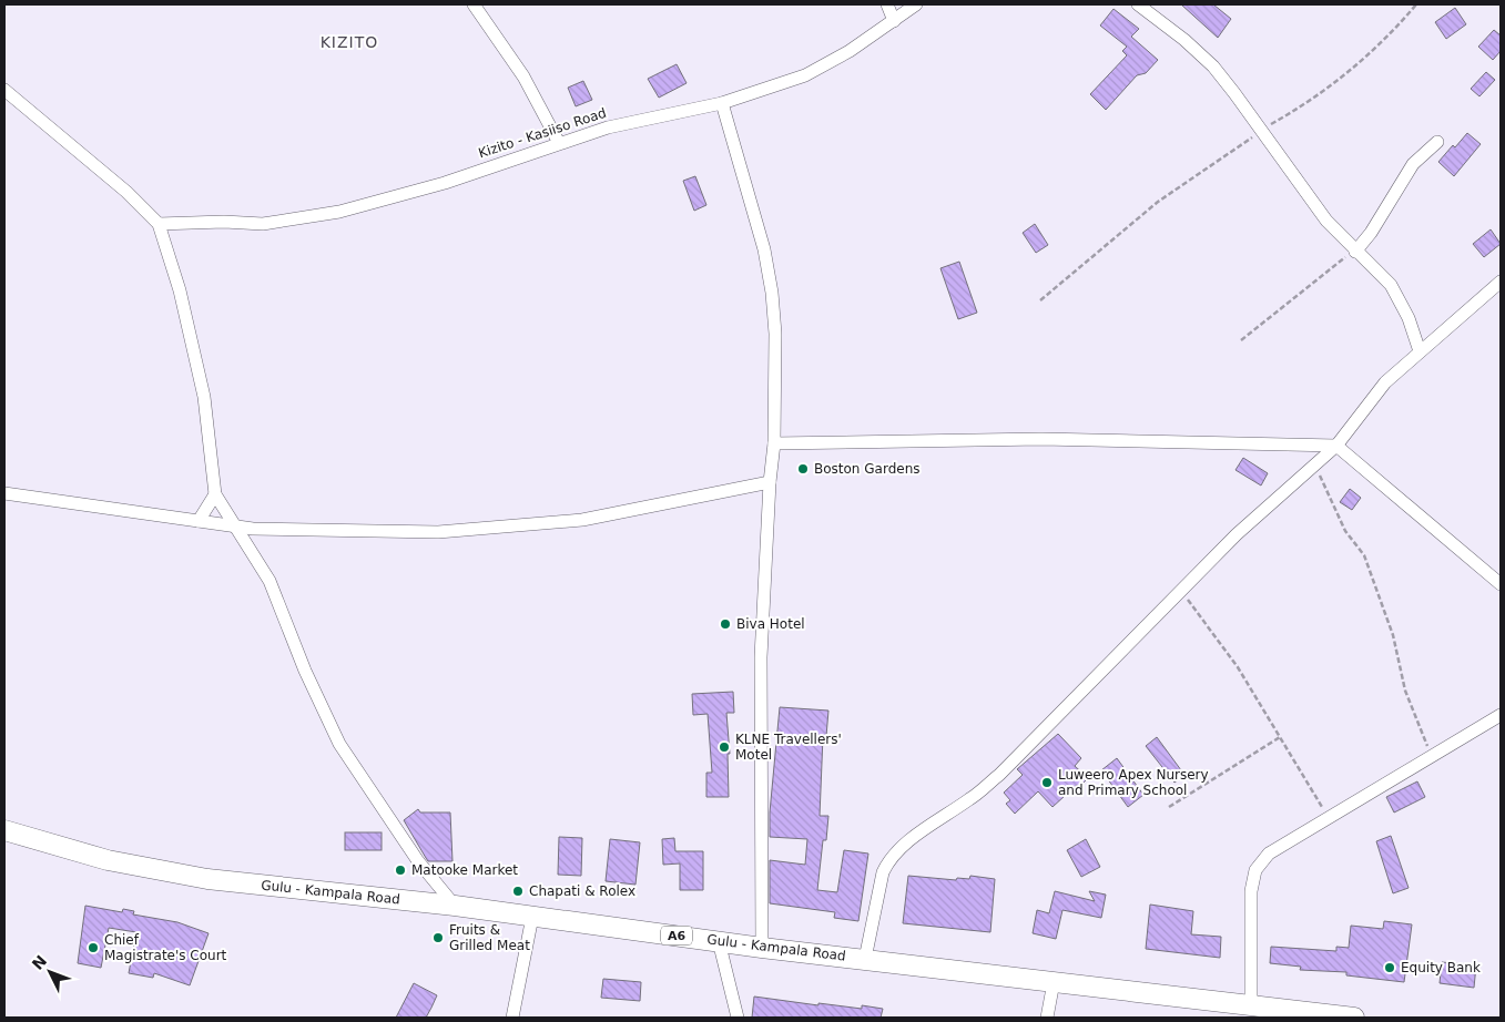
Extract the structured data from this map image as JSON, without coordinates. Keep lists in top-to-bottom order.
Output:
{
  "streets": {
    "main road": ["Gulu - Kampala Road", "A6"],
    "street": ["Kizito - Kasiiso Road"]
  },
  "districts": ["KIZITO"],
  "places": [
    "Boston Gardens",
    "Biva Hotel",
    "KLNE Travellers' Motel",
    "Luweero Apex Nursery and Primary School",
    "Matooke Market",
    "Chapati & Rolex",
    "Fruits & Grilled Meat",
    "Chief Magistrate's Court",
    "Equity Bank"
  ],
  "north": "top left"
}
